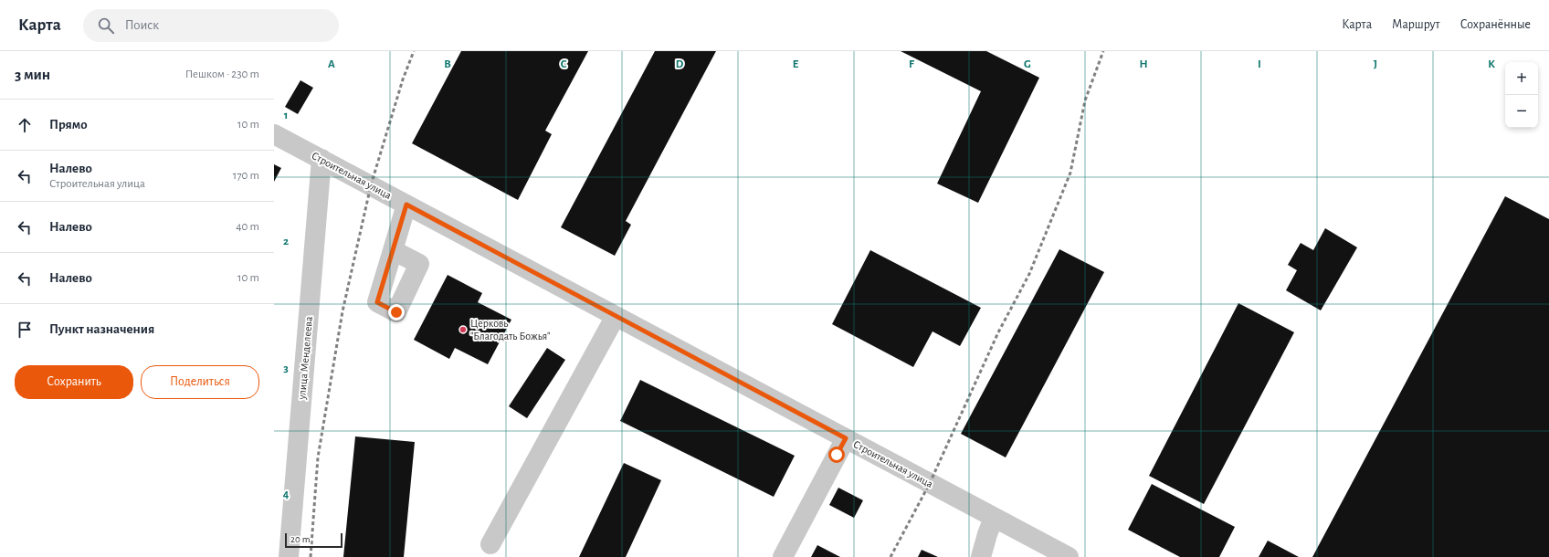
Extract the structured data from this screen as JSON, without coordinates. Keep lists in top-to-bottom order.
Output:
{
  "streets": {
    "street": ["Строительная улица", "улица Менделеева"]
  },
  "crossings": [
    ["Строительная улица", "улица Менделеева"]
  ],
  "places": ["Церковь \"Благодать Божья\""],
  "scale_bar": "20 m",
  "page": {
    "header": "Карта",
    "search": "Поиск",
    "nav": ["Карта", "Маршрут", "Сохранённые"],
    "heading": ["3 мин", "Пешком · 230 m"],
    "map_buttons": ["+", "−"],
    "list": [
      ["Прямо", "10 m"],
      ["Налево", "Строительная улица", "170 m"],
      ["Налево", "40 m"],
      ["Налево", "10 m"],
      "Пункт назначения"
    ],
    "buttons": ["Сохранить", "Поделиться"],
    "scale": "20 m"
  },
  "grid": {
    "columns": [
      "A",
      "B",
      "C",
      "D",
      "E",
      "F",
      "G",
      "H",
      "I",
      "J",
      "K"
    ],
    "rows": [
      "1",
      "2",
      "3",
      "4"
    ]
  }
}
